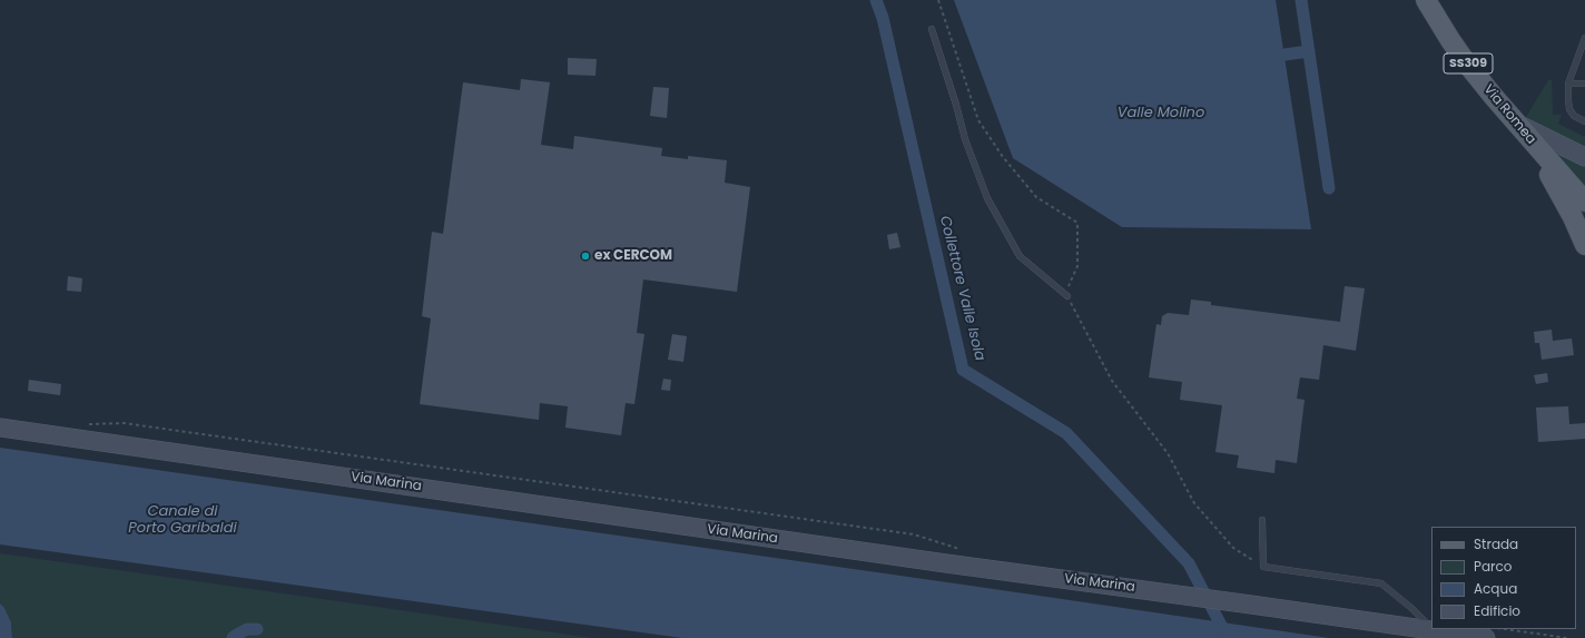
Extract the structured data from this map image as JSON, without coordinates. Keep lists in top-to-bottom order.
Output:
{
  "streets": {
    "main road": ["SS309", "Via Romea"],
    "street": ["Via Marina"]
  },
  "water": ["Valle Molino", "Collettore Valle Isola", "Canale di Porto Garibaldi"],
  "places": ["ex CERCOM"],
  "legend": [
    "Strada",
    "Parco",
    "Acqua",
    "Edificio"
  ]
}
